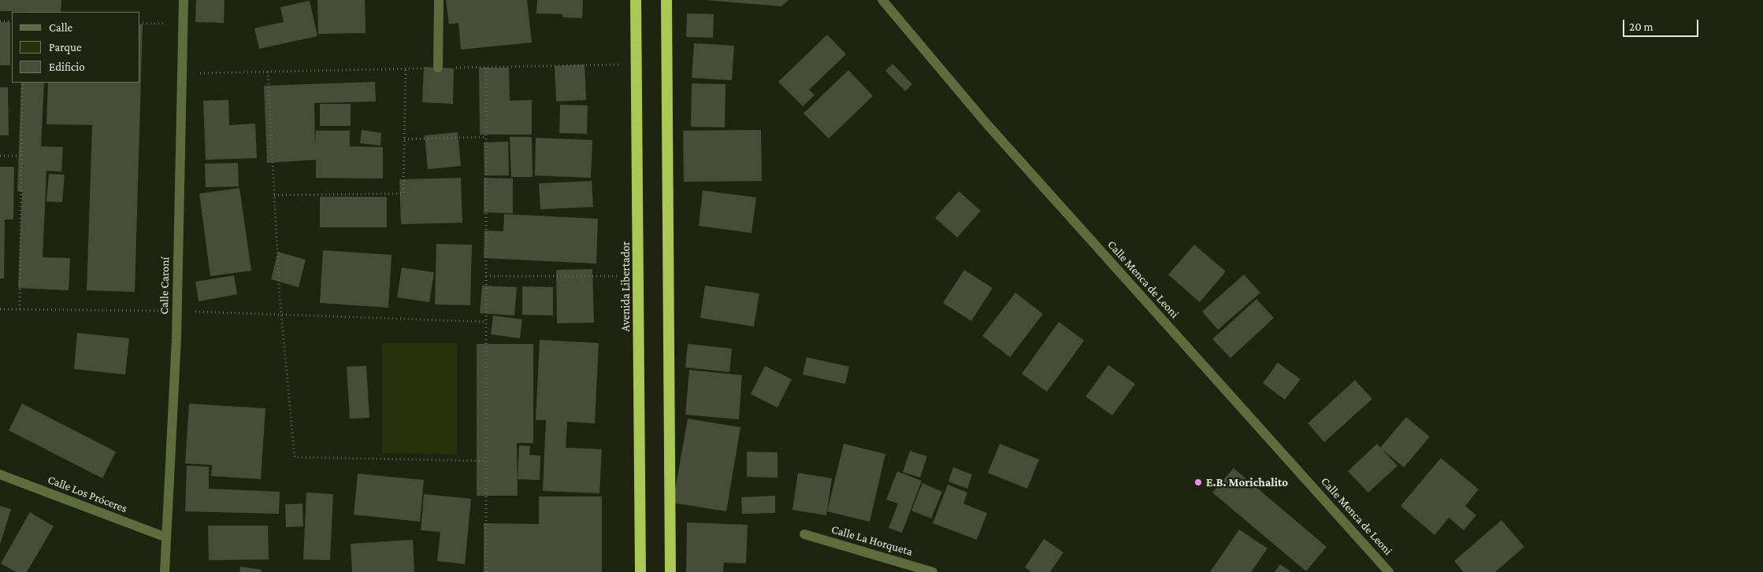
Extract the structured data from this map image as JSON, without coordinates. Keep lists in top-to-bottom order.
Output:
{
  "streets": {
    "highway": ["Avenida Libertador"],
    "street": [
      "Calle Menca de Leoni",
      "Calle Caroní",
      "Calle Los Próceres",
      "Calle La Horqueta"
    ]
  },
  "crossings": [
    ["Calle Caroní", "Calle Los Próceres"]
  ],
  "places": ["E.B. Morichalito"],
  "legend": ["Calle", "Parque", "Edificio"],
  "scale_bar": "20 m"
}
